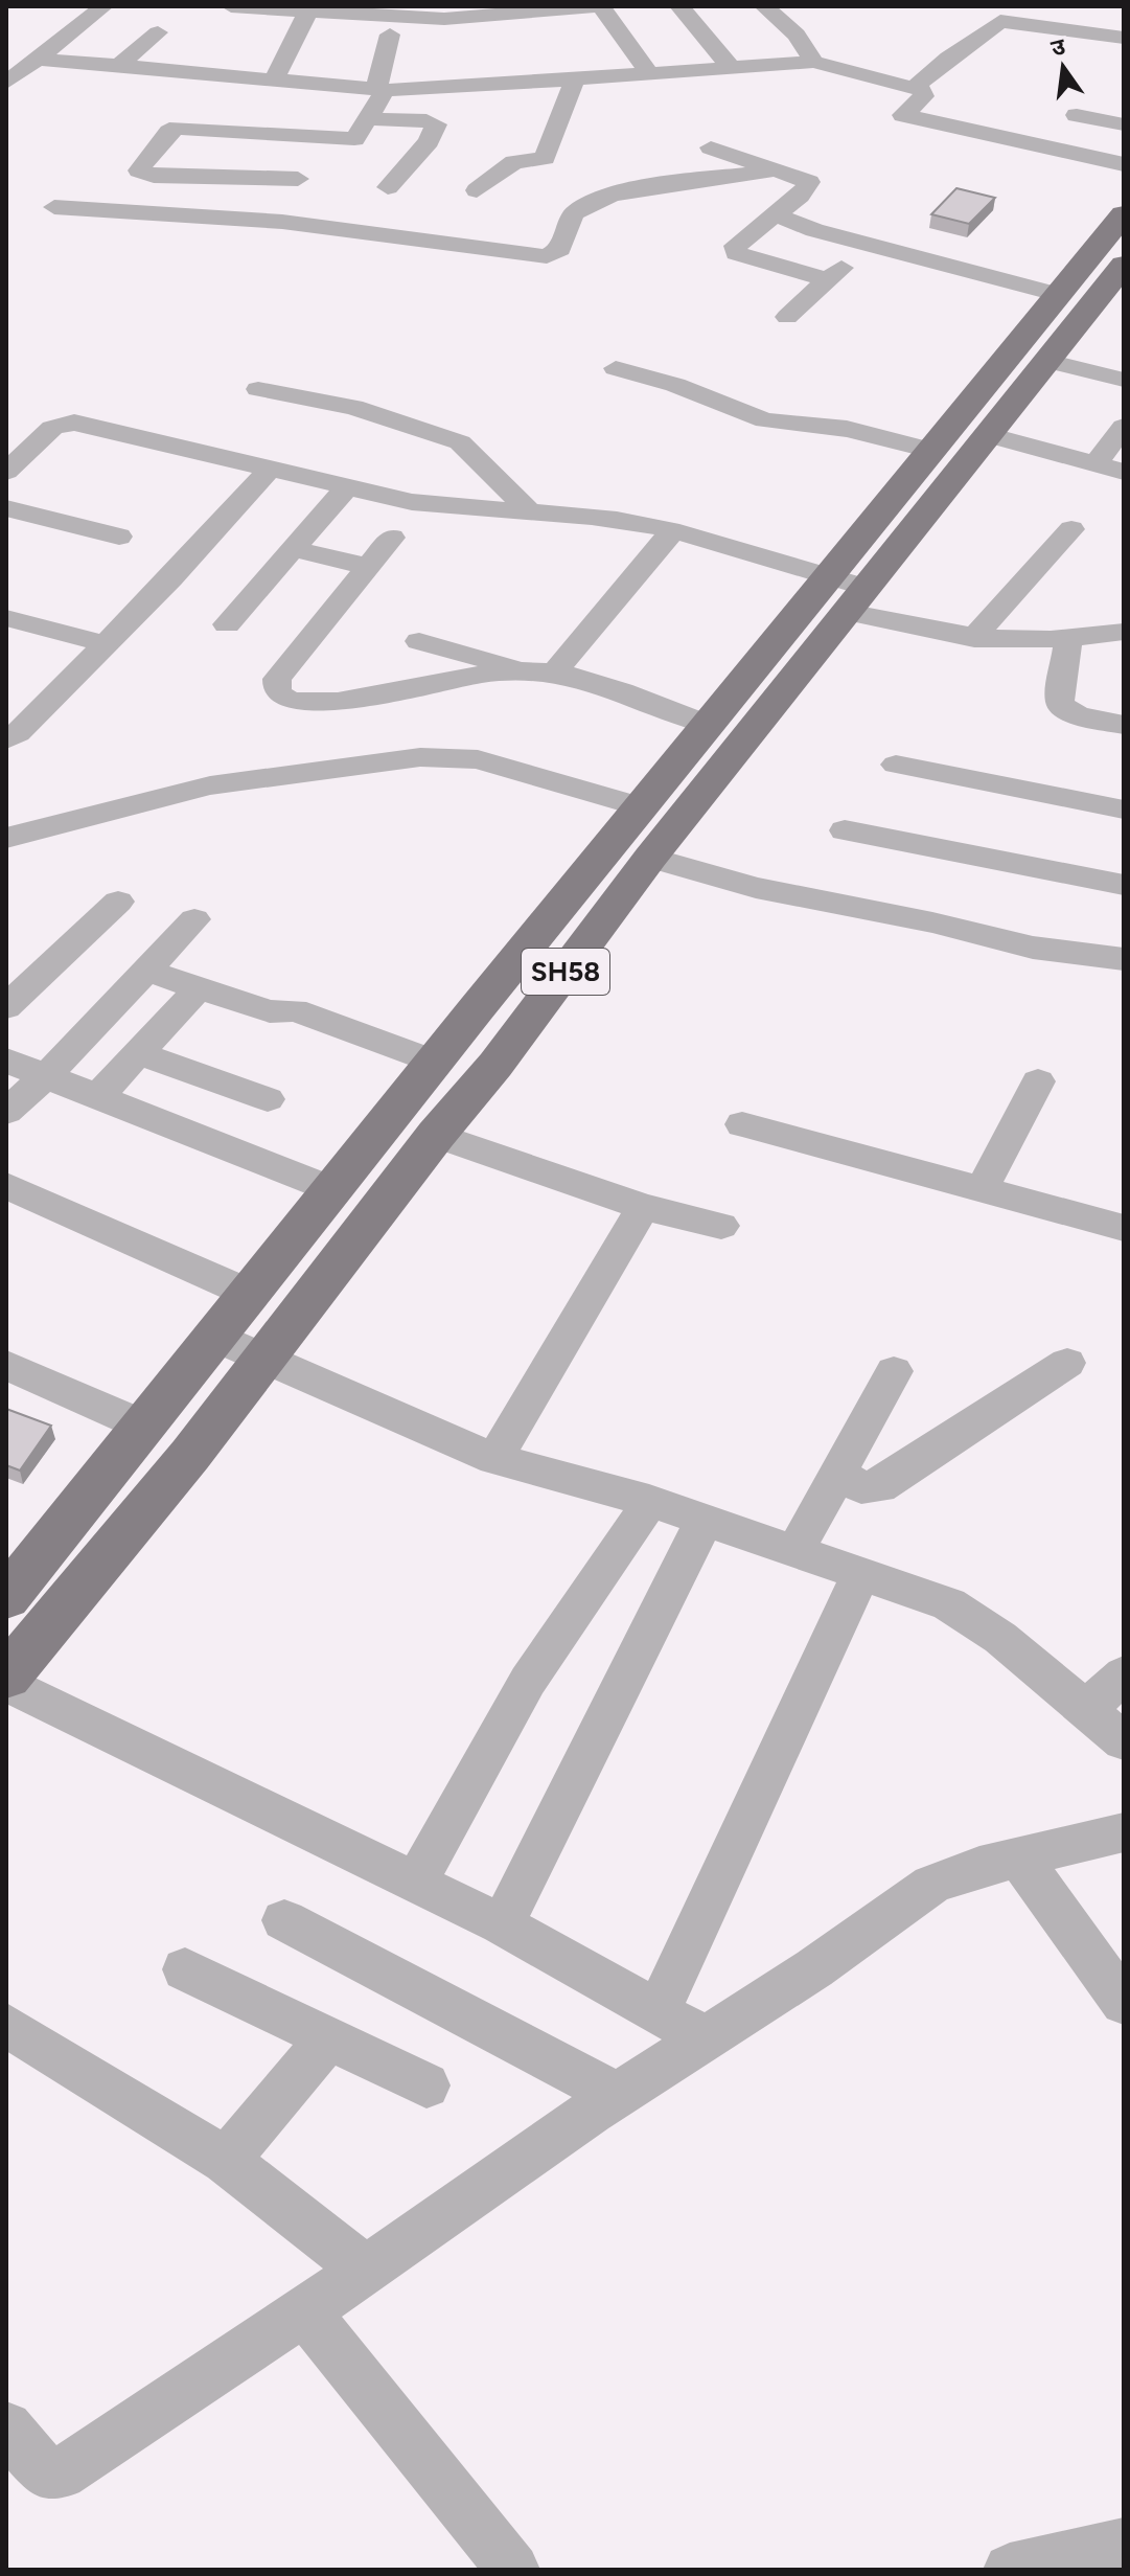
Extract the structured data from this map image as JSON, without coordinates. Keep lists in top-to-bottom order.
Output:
{
  "streets": {
    "main road": ["SH58"]
  },
  "north": "top"
}
